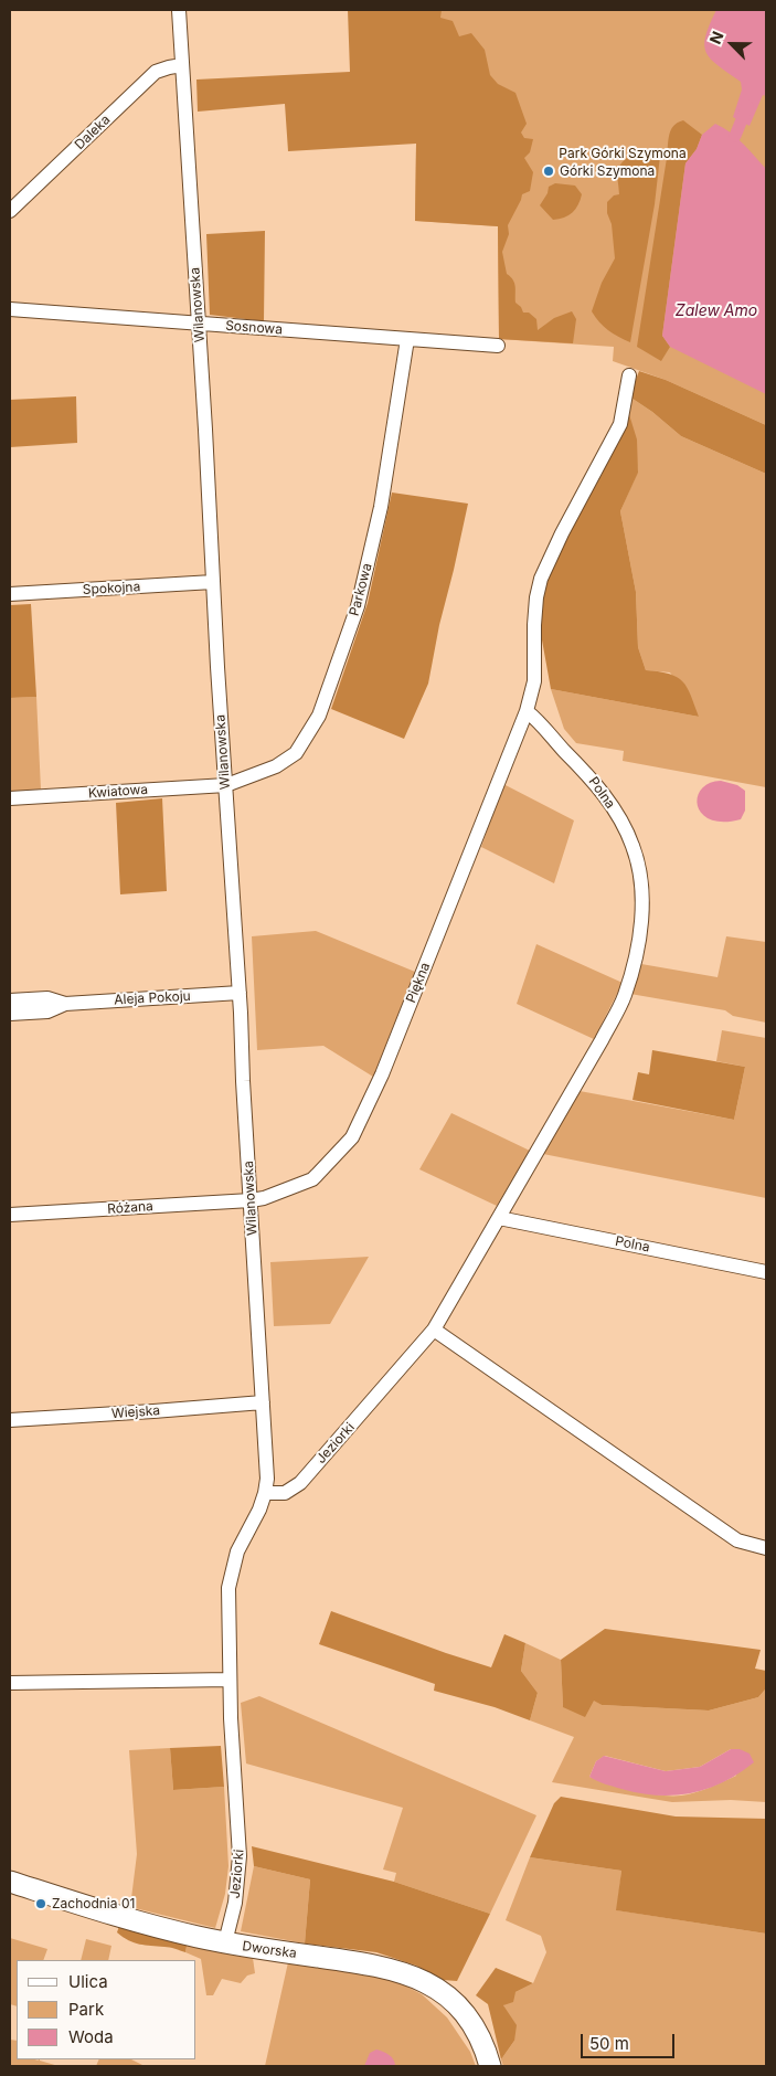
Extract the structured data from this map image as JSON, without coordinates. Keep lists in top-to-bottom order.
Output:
{
  "streets": {
    "street": [
      "Daleka",
      "Wilanowska",
      "Sosnowa",
      "Spokojna",
      "Parkowa",
      "Kwiatowa",
      "Polna",
      "Piękna",
      "Aleja Pokoju",
      "Różana",
      "Wiejska",
      "Jeziorki",
      "Dworska"
    ]
  },
  "crossings": [
    ["Daleka", "Wilanowska"],
    ["Wilanowska", "Sosnowa"],
    ["Wilanowska", "Spokojna"],
    ["Wilanowska", "Parkowa"],
    ["Wilanowska", "Kwiatowa"],
    ["Wilanowska", "Piękna"],
    ["Wilanowska", "Aleja Pokoju"],
    ["Wilanowska", "Różana"],
    ["Wilanowska", "Wiejska"],
    ["Wilanowska", "Jeziorki"],
    ["Sosnowa", "Parkowa"],
    ["Parkowa", "Kwiatowa"],
    ["Polna", "Piękna"],
    ["Polna", "Jeziorki"],
    ["Piękna", "Różana"],
    ["Jeziorki", "Dworska"]
  ],
  "water": ["Zalew Amo"],
  "parks": ["Park Górki Szymona"],
  "places": ["Górki Szymona", "Zachodnia 01"],
  "legend": ["Ulica", "Park", "Woda"],
  "scale_bar": "50 m",
  "north": "top left"
}
